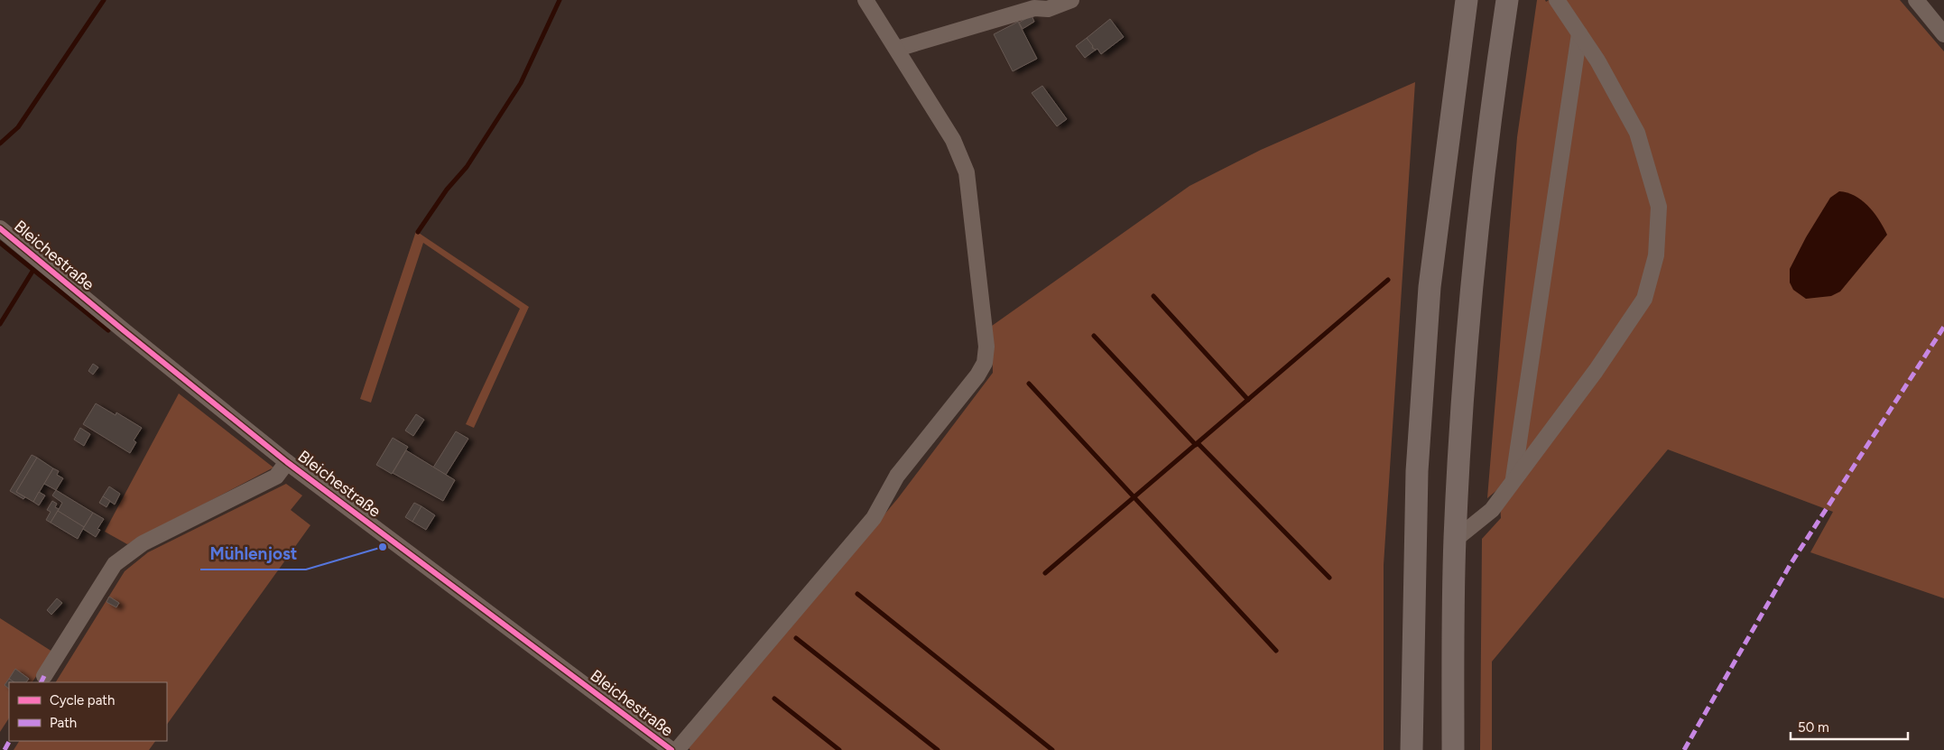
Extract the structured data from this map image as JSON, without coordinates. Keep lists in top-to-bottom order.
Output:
{
  "streets": {
    "street": ["Bleichestraße"]
  },
  "places": ["Mühlenjost"],
  "legend": ["Cycle path", "Path"],
  "scale_bar": "50 m"
}
